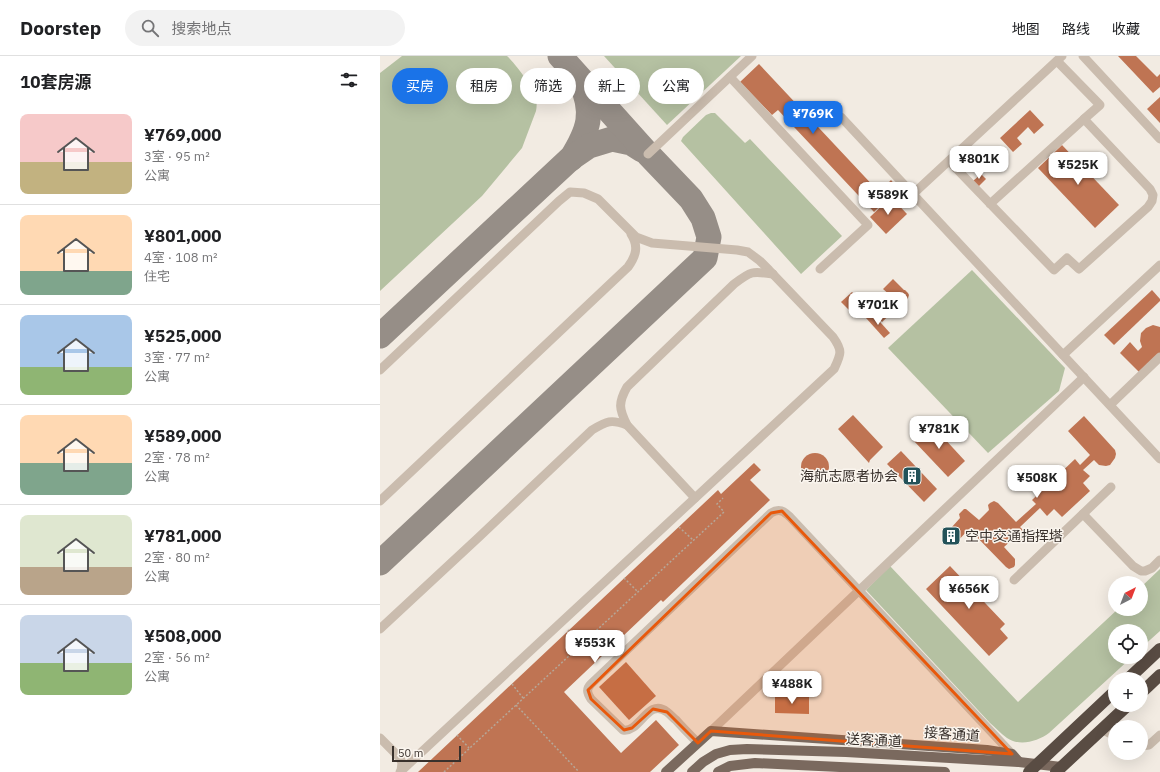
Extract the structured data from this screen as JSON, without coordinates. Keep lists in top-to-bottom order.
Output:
{
  "streets": {
    "main road": ["接客通道", "送客通道"]
  },
  "places": {
    "building": ["海航志愿者协会", "空中交通指挥塔"]
  },
  "scale_bar": "50 m",
  "north": "top right",
  "page": {
    "header": "Doorstep",
    "search": "搜索地点",
    "nav": ["地图", "路线", "收藏"],
    "heading": "10套房源",
    "chip": [
      "买房",
      "租房",
      "筛选",
      "新上",
      "公寓"
    ],
    "price": [
      "¥769K",
      "¥801K",
      "¥525K",
      "¥589K",
      "¥701K",
      "¥781K",
      "¥508K",
      "¥656K",
      "¥553K",
      "¥488K"
    ],
    "list": [
      {
        "name": "¥769,000",
        "note": "3室 · 95 m² · 公寓"
      },
      {
        "name": "¥801,000",
        "note": "4室 · 108 m² · 住宅"
      },
      {
        "name": "¥525,000",
        "note": "3室 · 77 m² · 公寓"
      },
      {
        "name": "¥589,000",
        "note": "2室 · 78 m² · 公寓"
      },
      {
        "name": "¥781,000",
        "note": "2室 · 80 m² · 公寓"
      },
      {
        "name": "¥508,000",
        "note": "2室 · 56 m² · 公寓"
      }
    ],
    "map_buttons": ["+", "−"],
    "scale": "50 m"
  }
}
